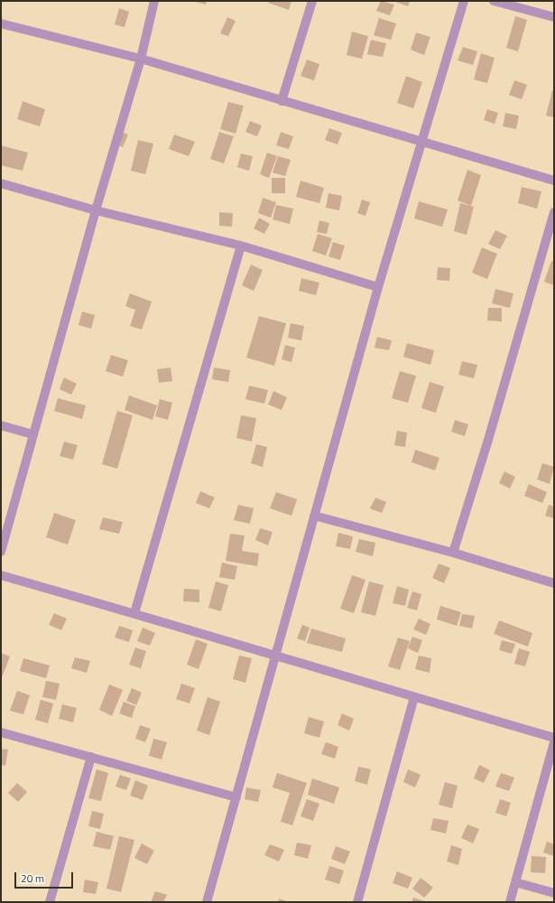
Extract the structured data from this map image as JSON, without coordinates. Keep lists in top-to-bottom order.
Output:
{
  "scale_bar": "20 m"
}
